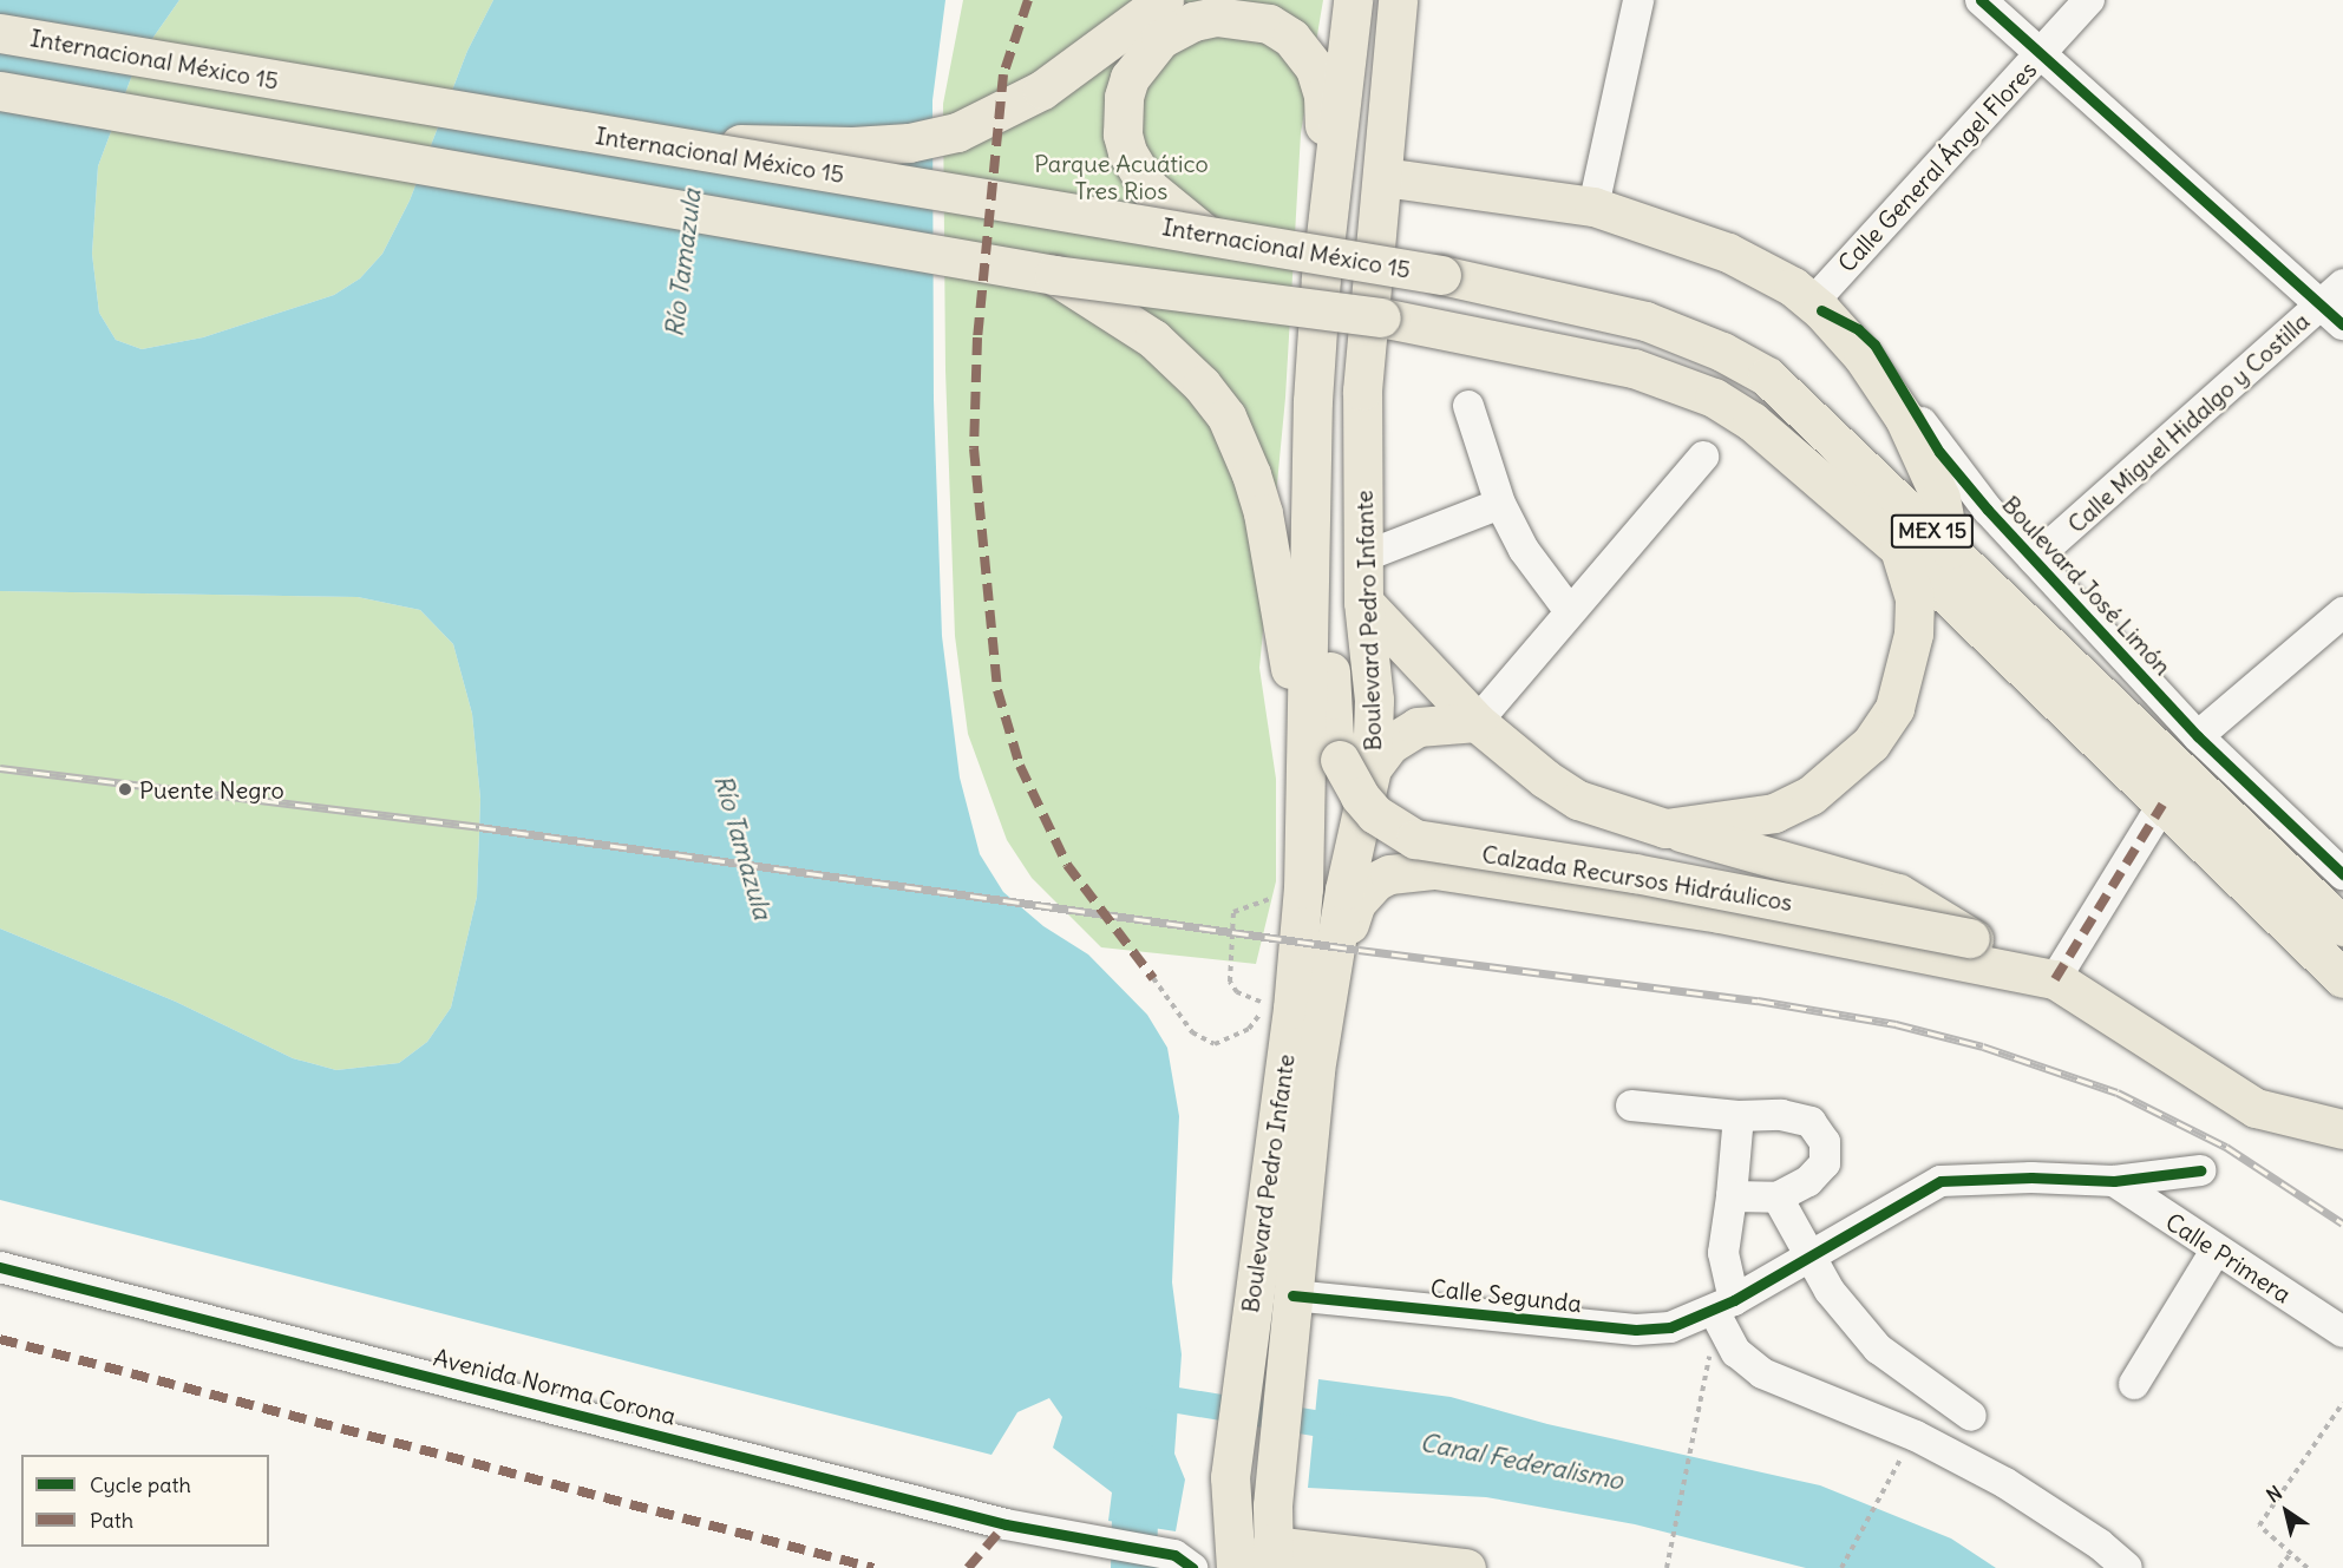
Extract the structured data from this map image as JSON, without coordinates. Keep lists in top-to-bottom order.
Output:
{
  "streets": {
    "main road": [
      "Internacional México 15",
      "MEX 15",
      "Boulevard Pedro Infante",
      "Calzada Recursos Hidráulicos"
    ],
    "street": [
      "Calle General Ángel Flores",
      "Calle Miguel Hidalgo y Costilla",
      "Boulevard José Limón",
      "Calle Primera",
      "Calle Segunda",
      "Avenida Norma Corona"
    ]
  },
  "crossings": [
    ["Internacional México 15", "MEX 15"],
    ["Calle General Ángel Flores", "Boulevard José Limón"],
    ["Calle Miguel Hidalgo y Costilla", "Boulevard José Limón"],
    ["Boulevard Pedro Infante", "Calzada Recursos Hidráulicos"],
    ["Boulevard Pedro Infante", "Calle Segunda"],
    ["Calle Primera", "Calle Segunda"]
  ],
  "water": ["Río Tamazula", "Canal Federalismo"],
  "parks": ["Parque Acuático Tres Rios"],
  "places": ["Puente Negro"],
  "legend": ["Cycle path", "Path"],
  "north": "top left"
}
